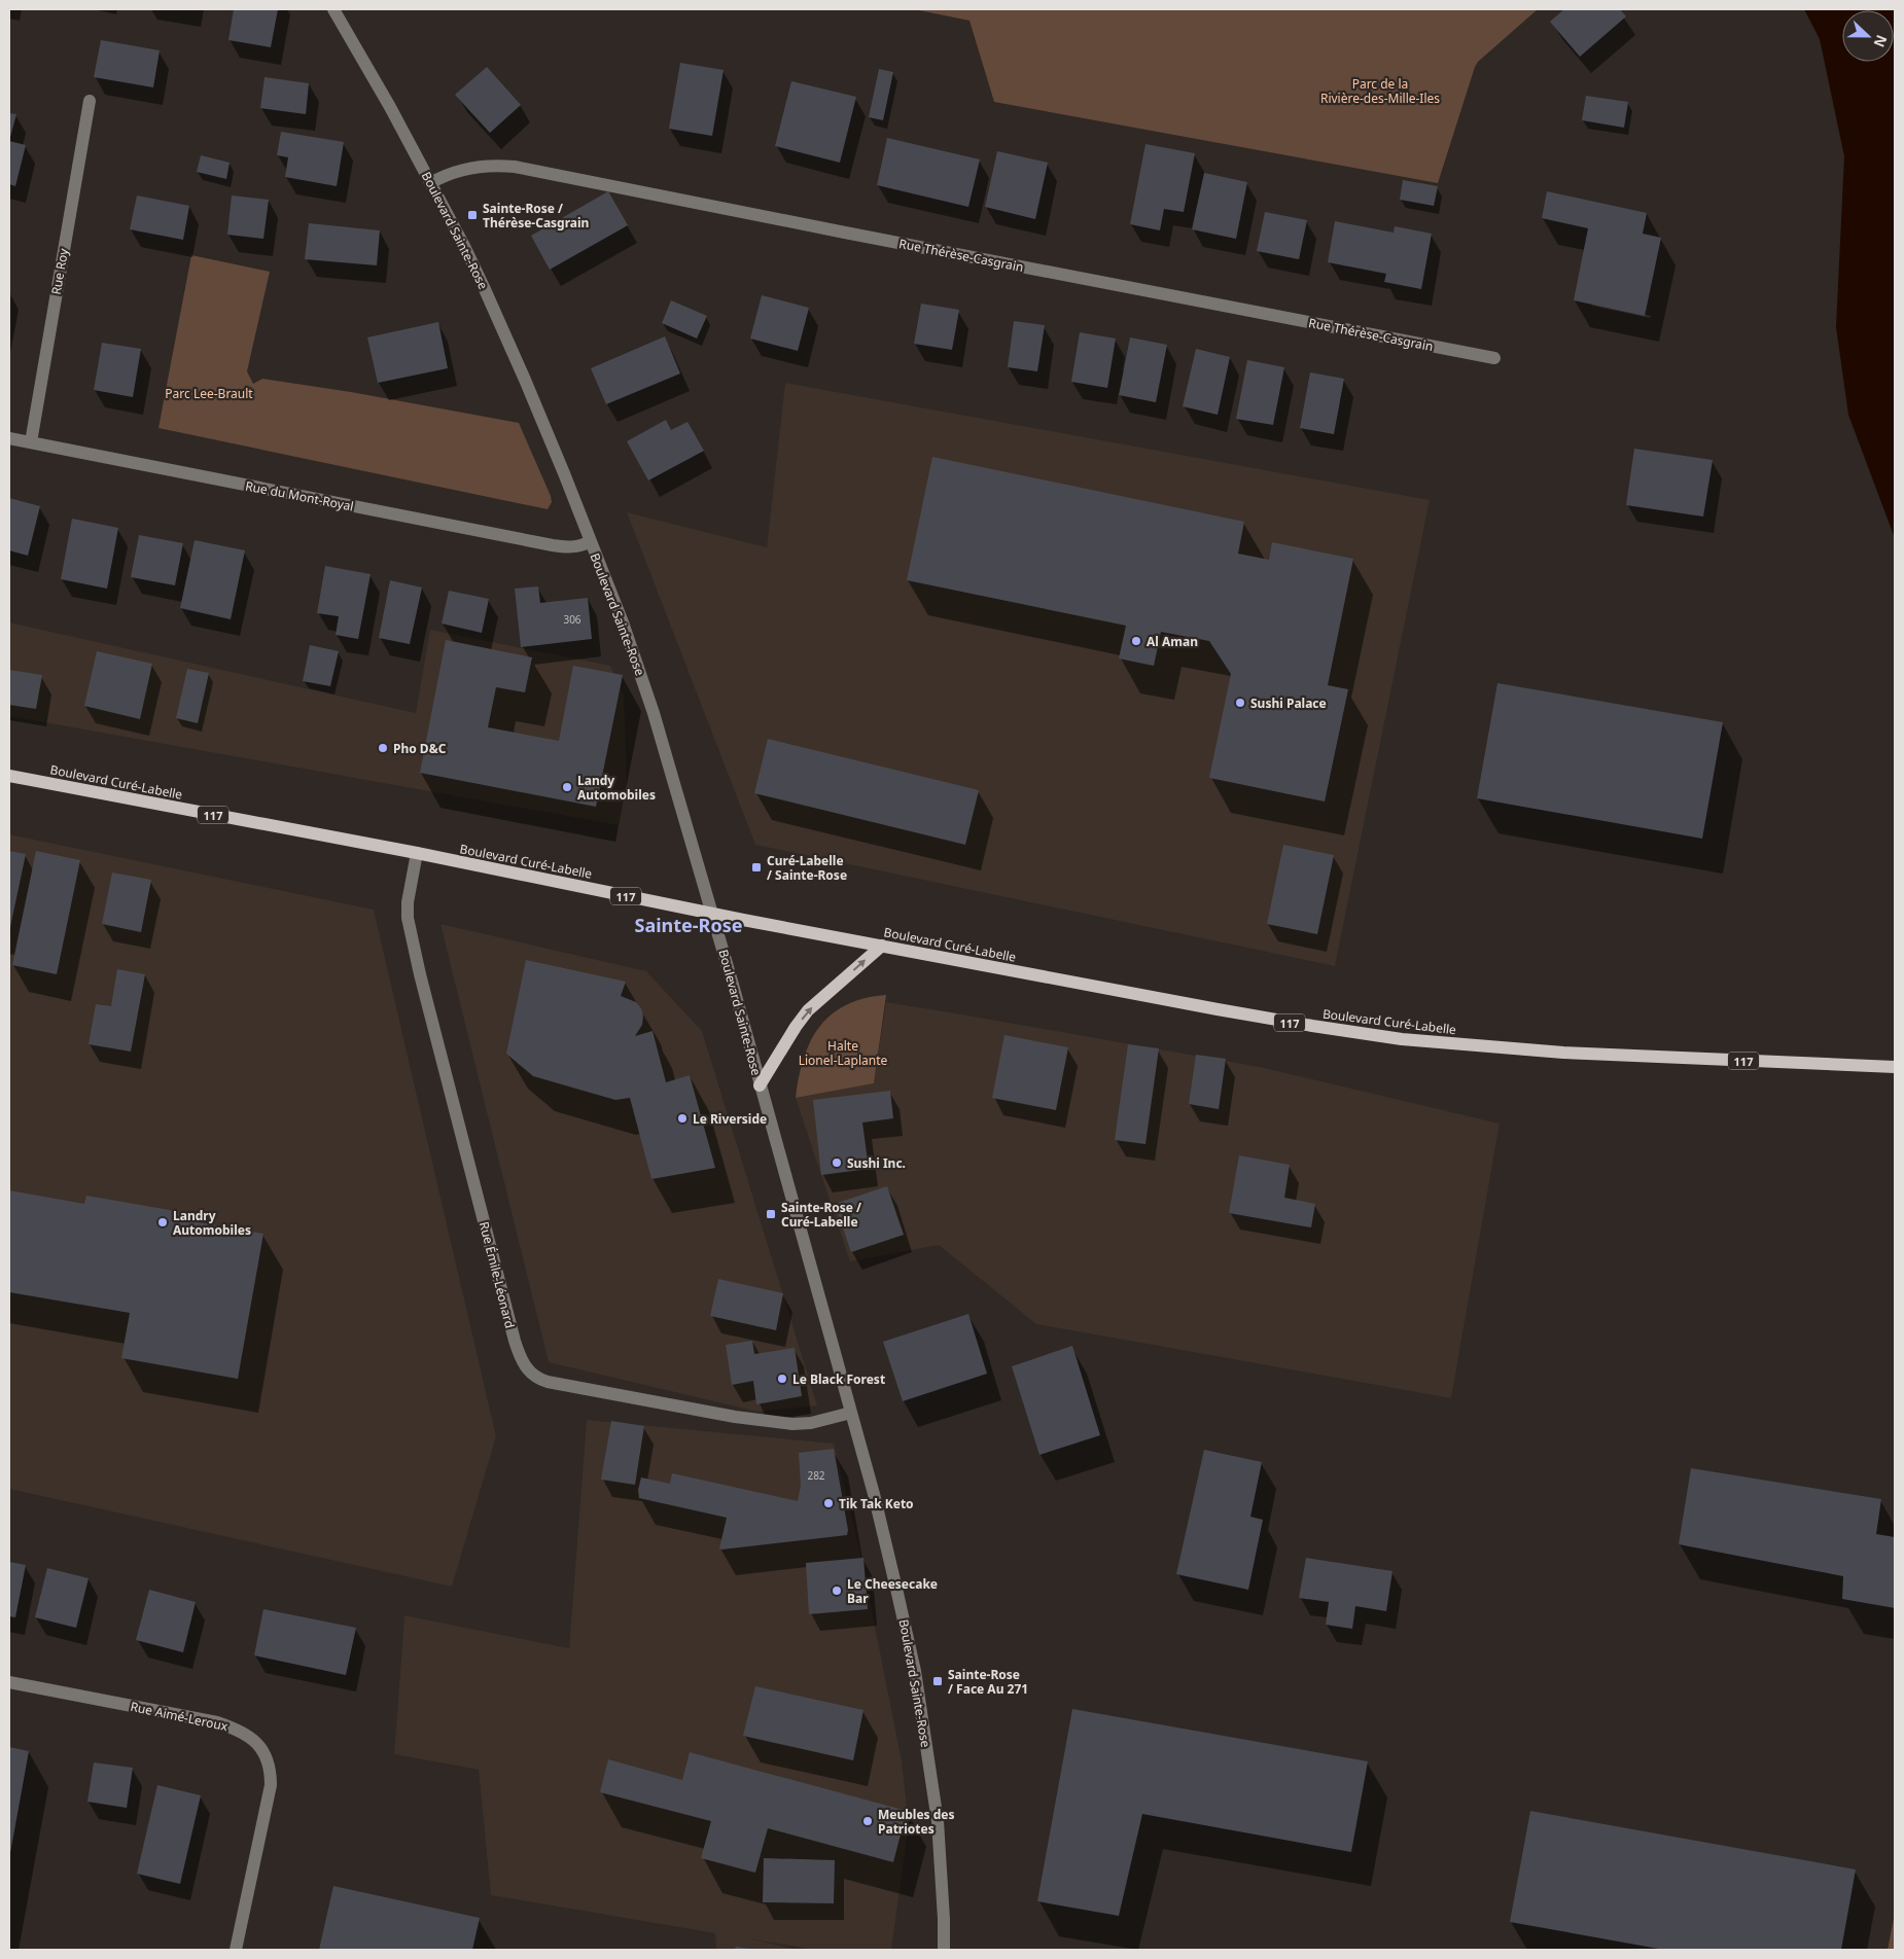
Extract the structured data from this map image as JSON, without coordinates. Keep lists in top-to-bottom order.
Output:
{
  "streets": {
    "main road": ["Boulevard Curé-Labelle", "117"],
    "street": [
      "Boulevard Sainte-Rose",
      "Rue Thérèse-Casgrain",
      "Rue Roy",
      "Rue du Mont-Royal",
      "Rue Émile-Léonard",
      "Rue Aimé-Leroux"
    ]
  },
  "crossings": [
    ["Boulevard Sainte-Rose", "Rue Thérèse-Casgrain"],
    ["Boulevard Sainte-Rose", "Rue du Mont-Royal"],
    ["Boulevard Sainte-Rose", "Boulevard Curé-Labelle"],
    ["Boulevard Sainte-Rose", "Rue Émile-Léonard"],
    ["Rue Roy", "Rue du Mont-Royal"],
    ["Boulevard Curé-Labelle", "Rue Émile-Léonard"]
  ],
  "districts": ["Sainte-Rose"],
  "parks": ["Parc de la Rivière-des-Mille-Iles", "Parc Lee-Brault", "Halte Lionel-Laplante"],
  "places": {
    "transit": [
      "Sainte-Rose / Thérèse-Casgrain",
      "Curé-Labelle / Sainte-Rose",
      "Sainte-Rose / Curé-Labelle",
      "Sainte-Rose / Face Au 271"
    ],
    "other": [
      "Al Aman",
      "Sushi Palace",
      "Pho D&C",
      "Landy Automobiles",
      "Le Riverside",
      "Sushi Inc.",
      "Landry Automobiles",
      "Le Black Forest",
      "Tik Tak Keto",
      "Le Cheesecake Bar",
      "Meubles des Patriotes"
    ]
  },
  "house_numbers": ["306", "282"],
  "north": "right"
}
